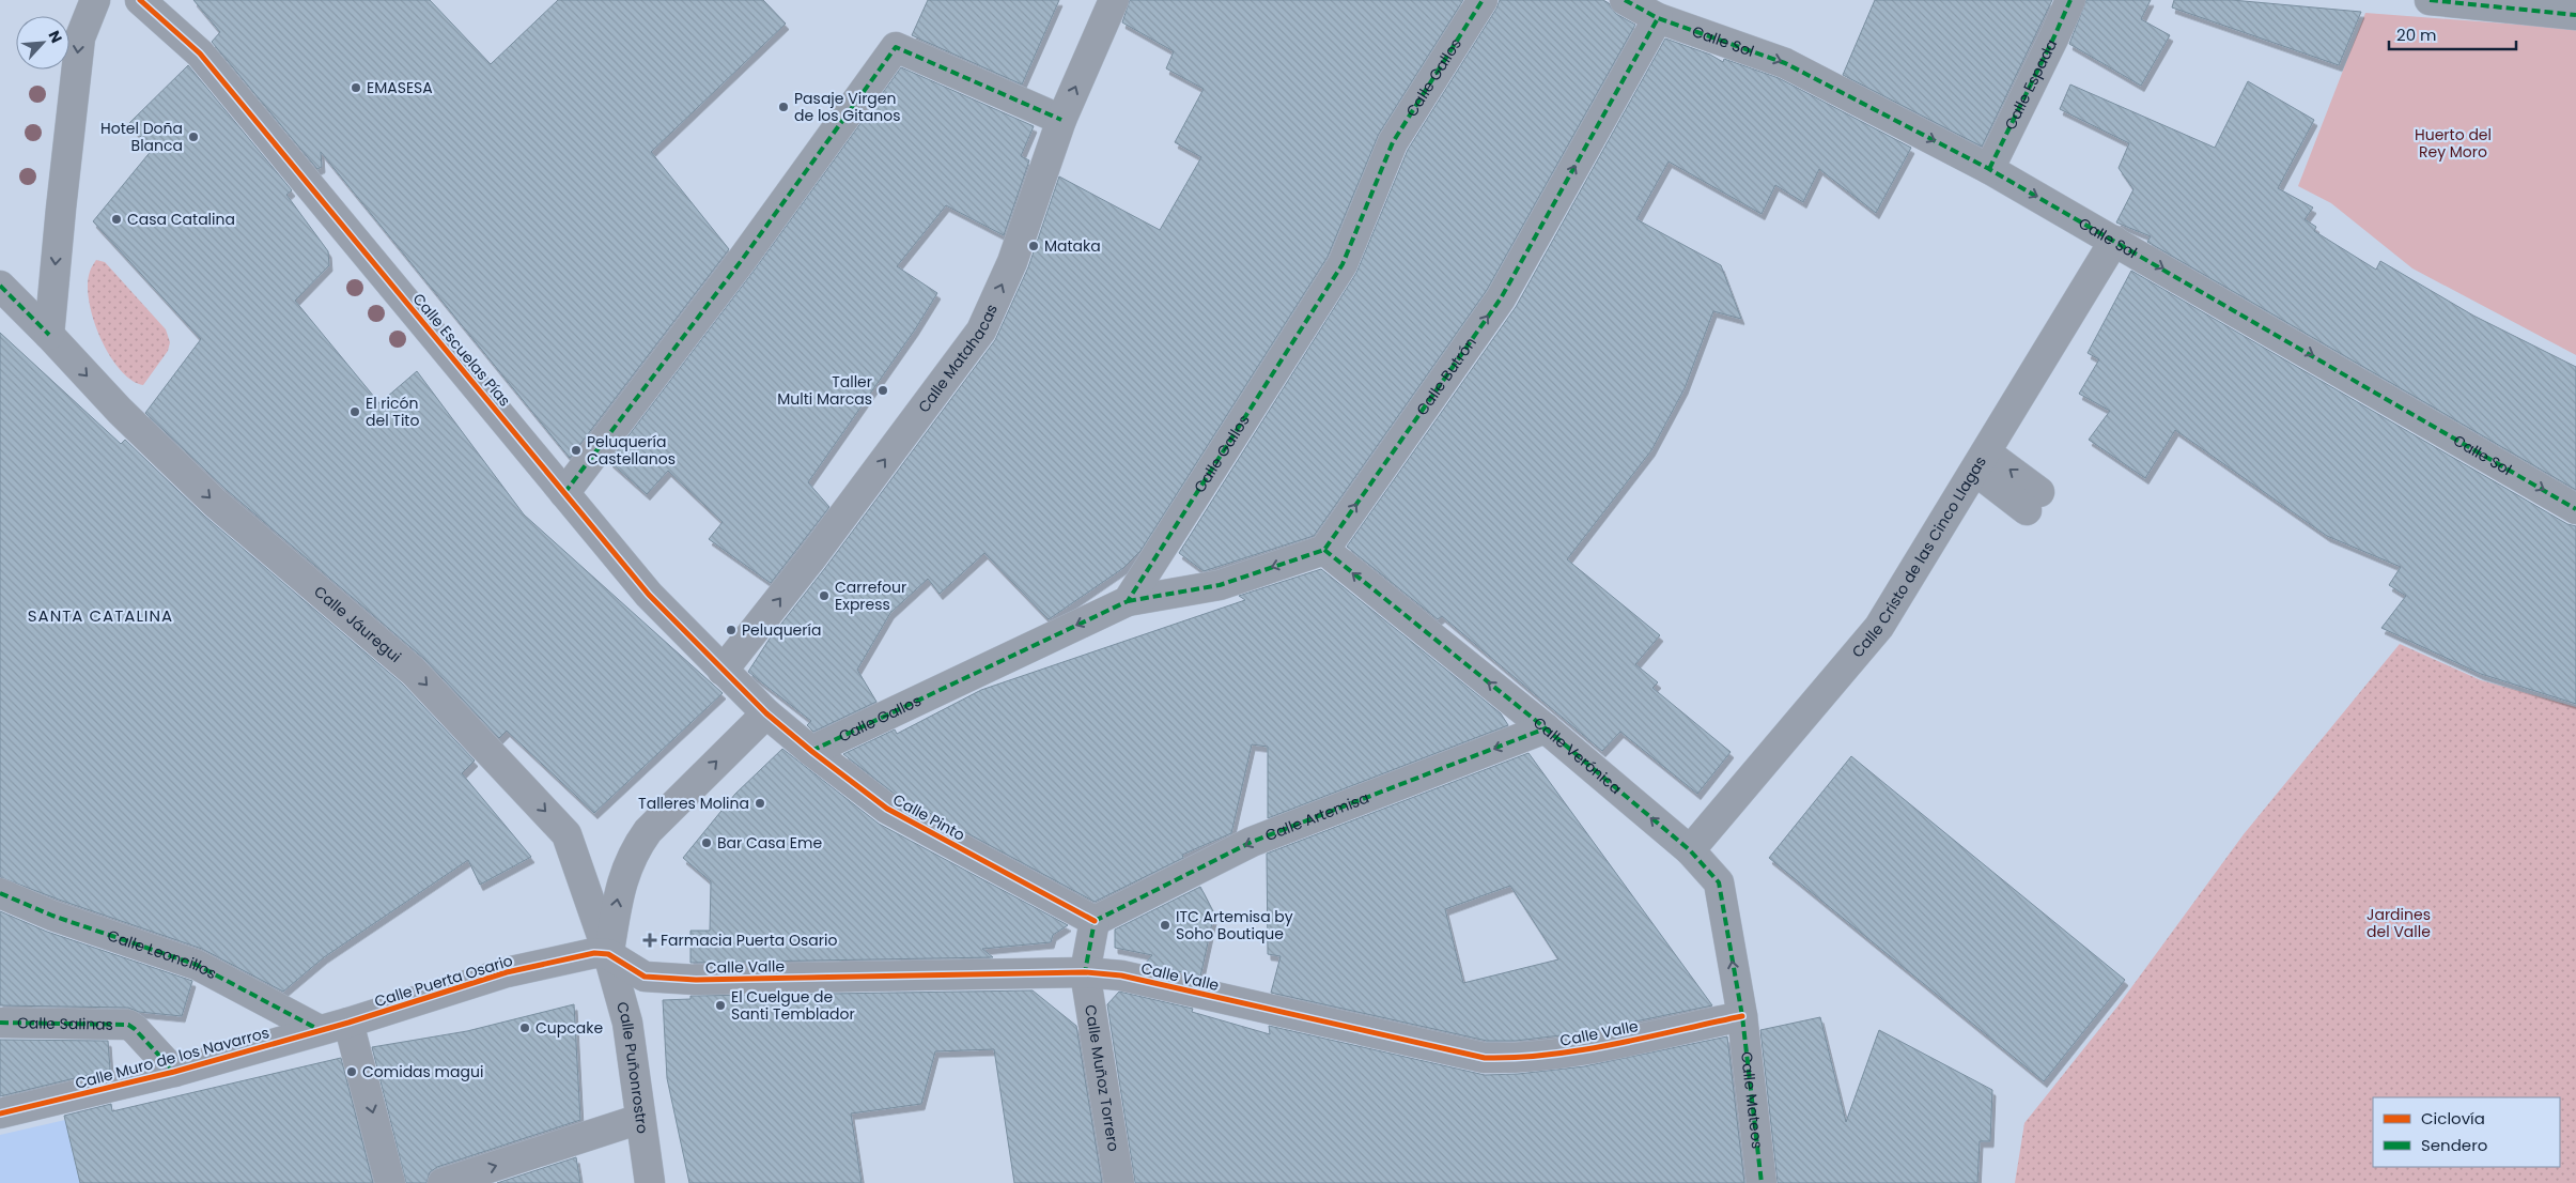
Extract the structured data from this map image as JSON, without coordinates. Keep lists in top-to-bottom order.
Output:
{
  "streets": {
    "street": [
      "Calle Sol",
      "Calle Gallos",
      "Calle Espada",
      "Calle Escuelas Pías",
      "Calle Matahacas",
      "Calle Butrón",
      "Calle Cristo de las Cinco Llagas",
      "Calle Jáuregui",
      "Calle Verónica",
      "Calle Pinto",
      "Calle Artemisa",
      "Calle Leoncillos",
      "Calle Valle",
      "Calle Puerta Osario",
      "Calle Salinas",
      "Calle Muro de los Navarros",
      "Calle Puñonrostro",
      "Calle Muñoz Torrero",
      "Calle Mateos"
    ]
  },
  "crossings": [
    ["Calle Sol", "Calle Espada"],
    ["Calle Sol", "Calle Butrón"],
    ["Calle Sol", "Calle Cristo de las Cinco Llagas"],
    ["Calle Gallos", "Calle Pinto"],
    ["Calle Escuelas Pías", "Calle Matahacas"],
    ["Calle Escuelas Pías", "Calle Pinto"],
    ["Calle Butrón", "Calle Verónica"],
    ["Calle Cristo de las Cinco Llagas", "Calle Verónica"],
    ["Calle Jáuregui", "Calle Valle"],
    ["Calle Jáuregui", "Calle Puerta Osario"],
    ["Calle Jáuregui", "Calle Puñonrostro"],
    ["Calle Verónica", "Calle Artemisa"],
    ["Calle Verónica", "Calle Valle"],
    ["Calle Verónica", "Calle Mateos"],
    ["Calle Pinto", "Calle Artemisa"],
    ["Calle Leoncillos", "Calle Muro de los Navarros"],
    ["Calle Valle", "Calle Puerta Osario"],
    ["Calle Valle", "Calle Puñonrostro"],
    ["Calle Valle", "Calle Muñoz Torrero"],
    ["Calle Valle", "Calle Mateos"],
    ["Calle Puerta Osario", "Calle Muro de los Navarros"],
    ["Calle Puerta Osario", "Calle Puñonrostro"],
    ["Calle Salinas", "Calle Muro de los Navarros"]
  ],
  "one_way": [
    "Calle Sol",
    "Calle Matahacas",
    "Calle Butrón",
    "Calle Jáuregui",
    "Calle Verónica"
  ],
  "districts": ["SANTA CATALINA"],
  "parks": ["Huerto del Rey Moro", "Jardines del Valle"],
  "places": {
    "other": [
      "EMASESA",
      "Pasaje Virgen de los Gitanos",
      "Hotel Doña Blanca",
      "Casa Catalina",
      "Mataka",
      "Taller Multi Marcas",
      "El ricón del Tito",
      "Peluquería Castellanos",
      "Carrefour Express",
      "Peluquería",
      "Talleres Molina",
      "Bar Casa Eme",
      "ITC Artemisa by Soho Boutique",
      "El Cuelgue de Santi Temblador",
      "Cupcake",
      "Comidas magui"
    ],
    "health": ["Farmacia Puerta Osario"]
  },
  "legend": ["Ciclovía", "Sendero"],
  "scale_bar": "20 m",
  "north": "top right"
}
